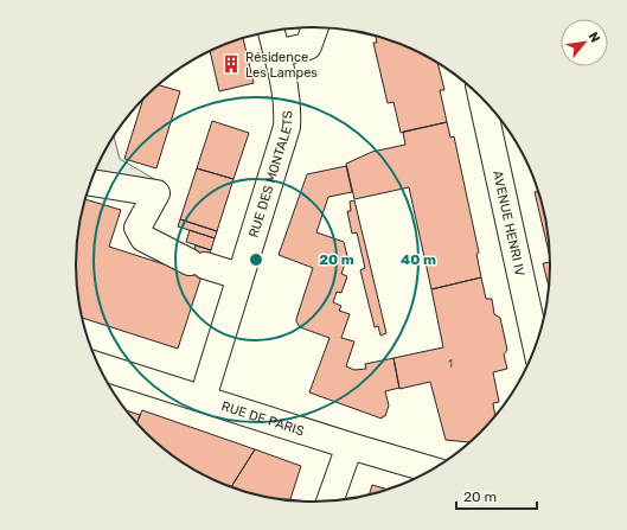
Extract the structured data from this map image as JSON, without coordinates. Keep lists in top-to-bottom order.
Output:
{
  "streets": {
    "street": ["RUE DES MONTALETS", "AVENUE HENRI IV", "RUE DE PARIS"]
  },
  "crossings": [
    ["RUE DES MONTALETS", "RUE DE PARIS"]
  ],
  "places": {
    "building": ["Résidence Les Lampes"]
  },
  "house_numbers": ["1"],
  "scale_bar": "20 m",
  "north": "top right",
  "rings": ["20 m", "40 m"]
}
